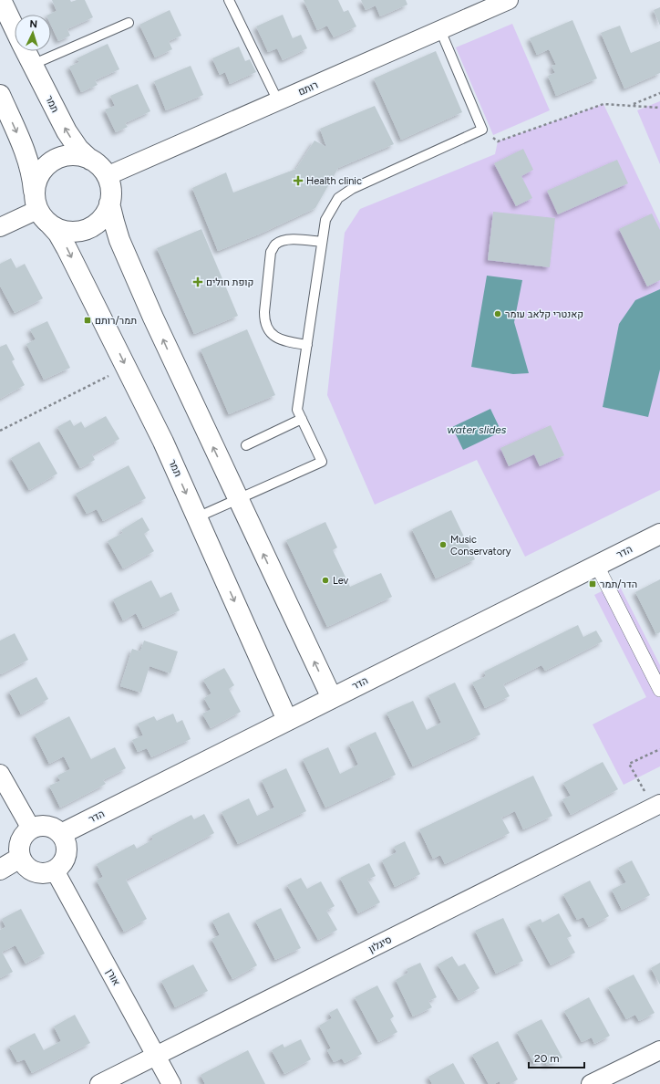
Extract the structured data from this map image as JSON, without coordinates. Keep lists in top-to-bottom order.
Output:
{
  "streets": {
    "street": [
      "רותם",
      "תמר",
      "הדר",
      "סיגלון",
      "אורן"
    ]
  },
  "crossings": [
    ["רותם", "תמר"],
    ["תמר", "הדר"],
    ["הדר", "אורן"],
    ["סיגלון", "אורן"]
  ],
  "water": ["water slides"],
  "places": {
    "health": ["Health clinic", "קופת חולים"],
    "other": ["קאנטרי קלאב עומר", "Music Conservatory", "Lev"],
    "transit": ["תמר/רותם", "הדר/תמר"]
  },
  "scale_bar": "20 m",
  "north": "top"
}
